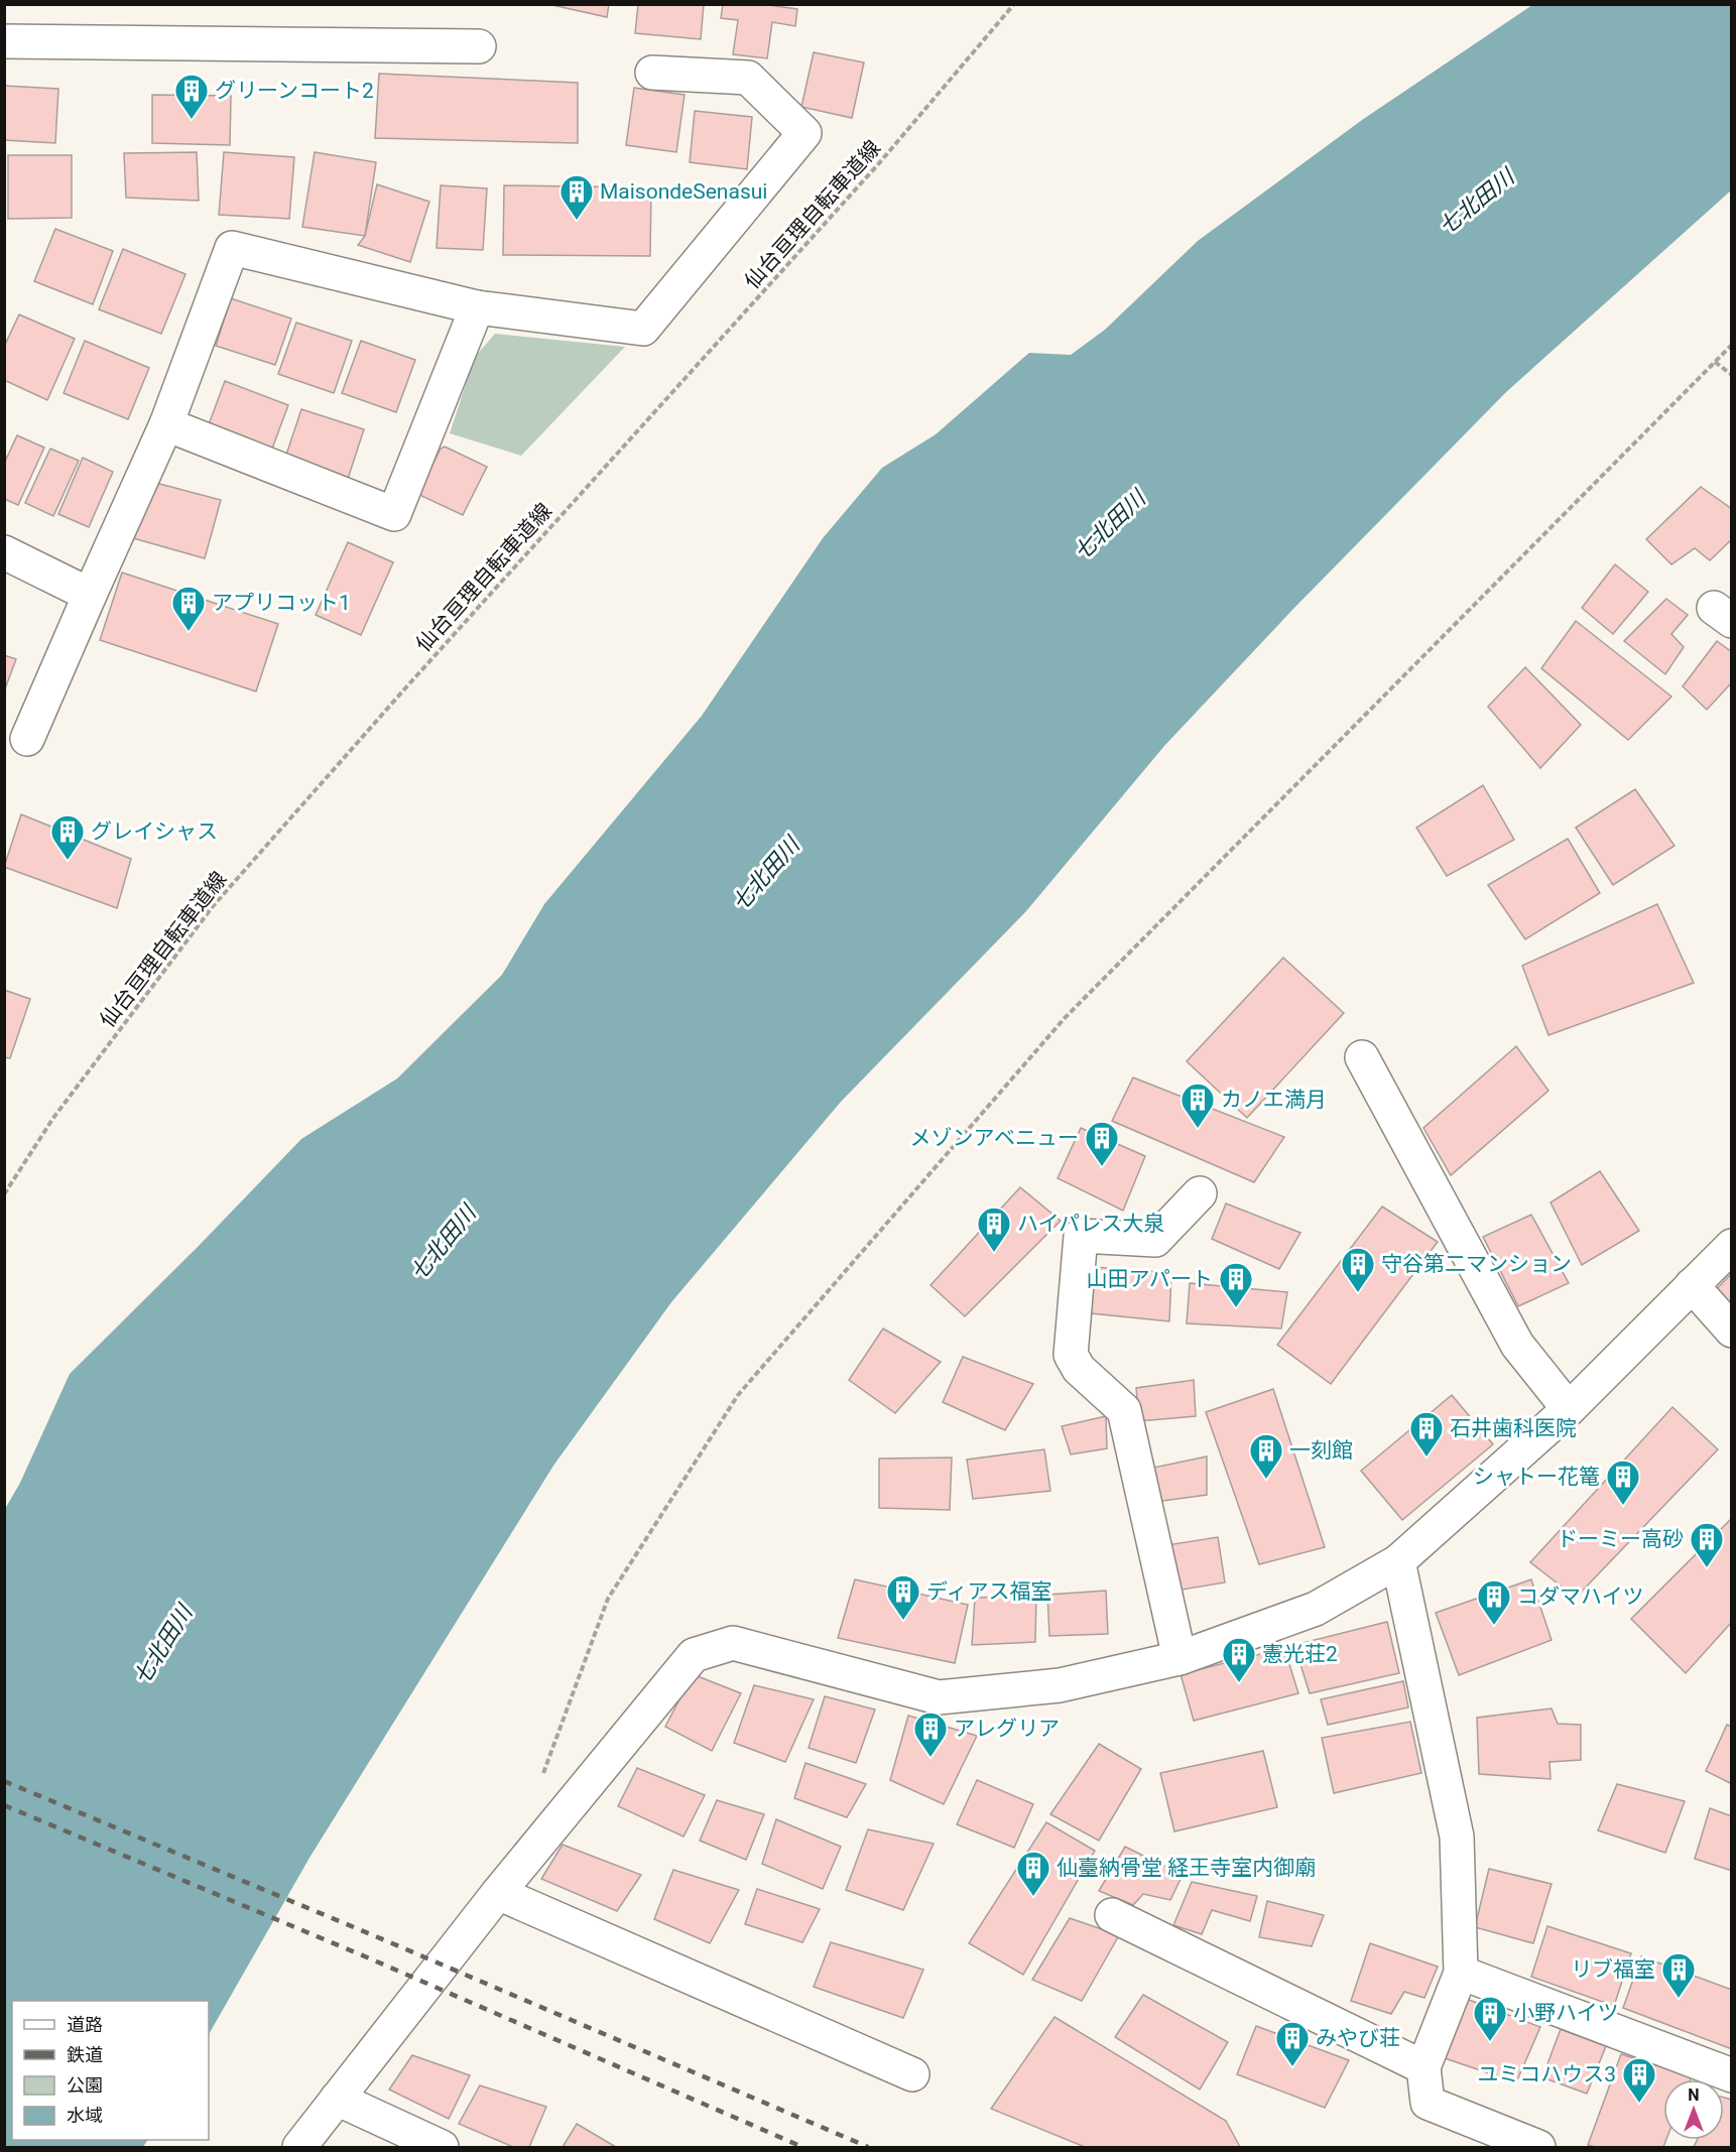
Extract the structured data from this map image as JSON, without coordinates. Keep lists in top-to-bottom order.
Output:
{
  "streets": {
    "path": ["仙台亘理自転車道線"]
  },
  "water": ["七北田川"],
  "places": {
    "building": [
      "グリーンコート2",
      "MaisondeSenasui",
      "アプリコット1",
      "グレイシャス",
      "カノエ満月",
      "メゾンアベニュー",
      "ハイパレス大泉",
      "守谷第二マンション",
      "山田アパート",
      "石井歯科医院",
      "一刻館",
      "シャトー花篭",
      "ドーミー高砂",
      "ディアス福室",
      "コダマハイツ",
      "憲光荘2",
      "アレグリア",
      "仙臺納骨堂 経王寺室内御廟",
      "リブ福室",
      "小野ハイツ",
      "みやび荘",
      "ユミコハウス3"
    ]
  },
  "legend": [
    "道路",
    "鉄道",
    "公園",
    "水域"
  ],
  "north": "top"
}
